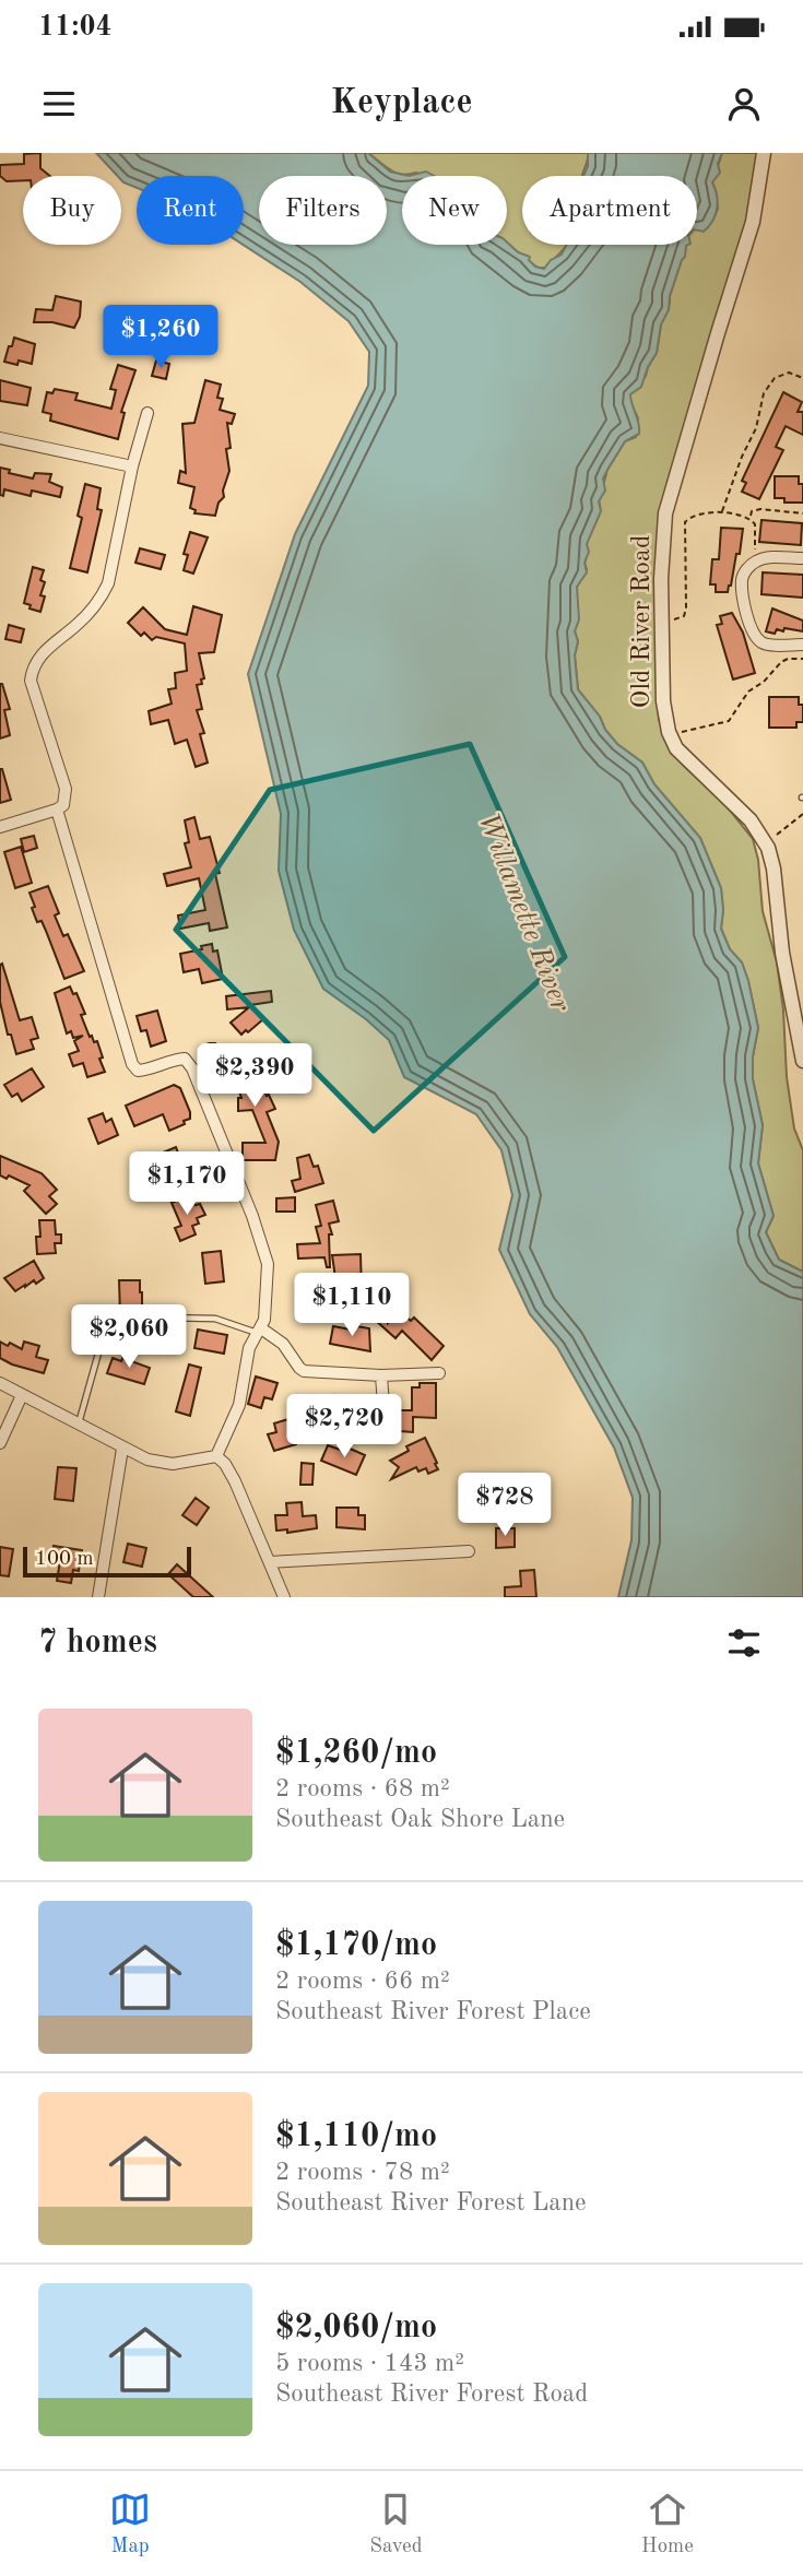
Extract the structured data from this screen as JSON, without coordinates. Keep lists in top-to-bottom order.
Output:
{
  "streets": {
    "street": ["Old River Road"]
  },
  "water": ["Willamette River"],
  "scale_bar": "100 m",
  "page": {
    "status": "11:04",
    "header": "Keyplace",
    "chip": [
      "Buy",
      "Rent",
      "Filters",
      "New",
      "Apartment"
    ],
    "price": [
      "$1,260",
      "$2,390",
      "$1,170",
      "$1,110",
      "$2,060",
      "$2,720",
      "$728"
    ],
    "scale": "100 m",
    "heading": "7 homes",
    "list": [
      {
        "name": "$1,260/mo",
        "note": "2 rooms · 68 m² · Southeast Oak Shore Lane"
      },
      {
        "name": "$1,170/mo",
        "note": "2 rooms · 66 m² · Southeast River Forest Place"
      },
      {
        "name": "$1,110/mo",
        "note": "2 rooms · 78 m² · Southeast River Forest Lane"
      },
      {
        "name": "$2,060/mo",
        "note": "5 rooms · 143 m² · Southeast River Forest Road"
      }
    ],
    "tabs": ["Map", "Saved", "Home"]
  }
}
